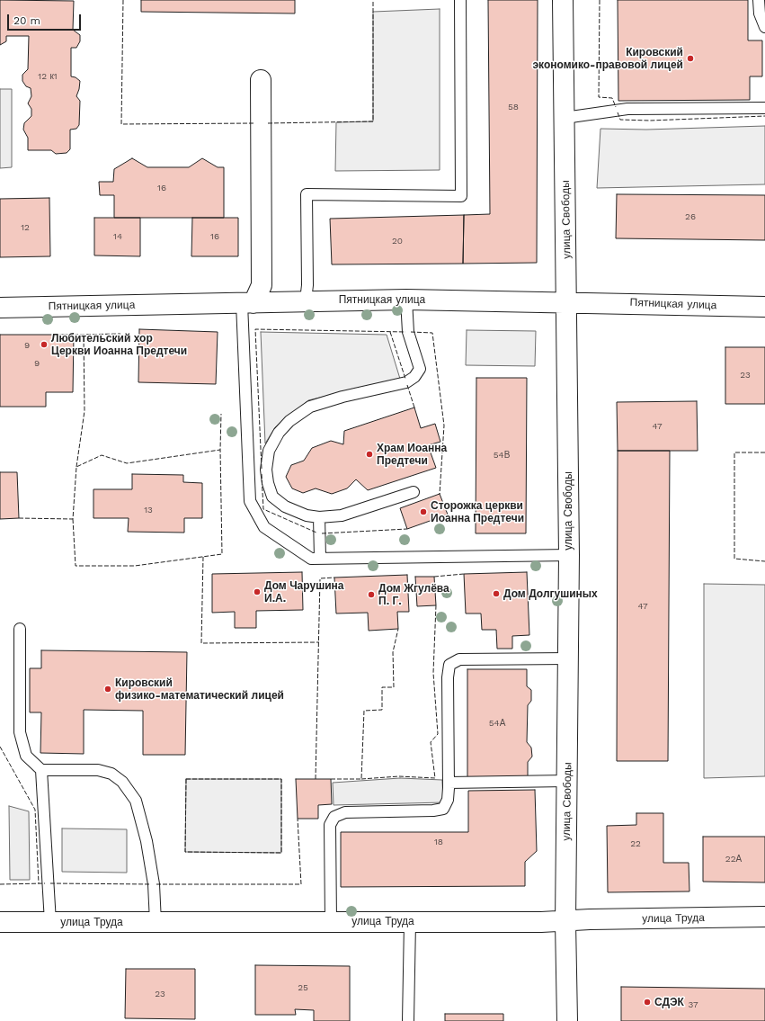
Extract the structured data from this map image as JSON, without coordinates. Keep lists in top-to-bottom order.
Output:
{
  "streets": {
    "street": ["улица Свободы", "Пятницкая улица", "улица Труда"]
  },
  "crossings": [
    ["улица Свободы", "Пятницкая улица"],
    ["улица Свободы", "улица Труда"]
  ],
  "places": [
    "Кировский экономико-правовой лицей",
    "Любительский хор Церкви Иоанна Предтечи",
    "Храм Иоанна Предтечи",
    "Сторожка церкви Иоанна Предтечи",
    "Дом Чарушина И.А.",
    "Дом Долгушиных",
    "Дом Жгулёва П. Г.",
    "Кировский физико-математический лицей",
    "СДЭК"
  ],
  "house_numbers": [
    "12 к1",
    "58",
    "16",
    "26",
    "12",
    "14",
    "16",
    "20",
    "9",
    "9",
    "23",
    "47",
    "54В",
    "13",
    "47",
    "54А",
    "18",
    "22",
    "22А",
    "25",
    "23",
    "37"
  ],
  "scale_bar": "20 m"
}
